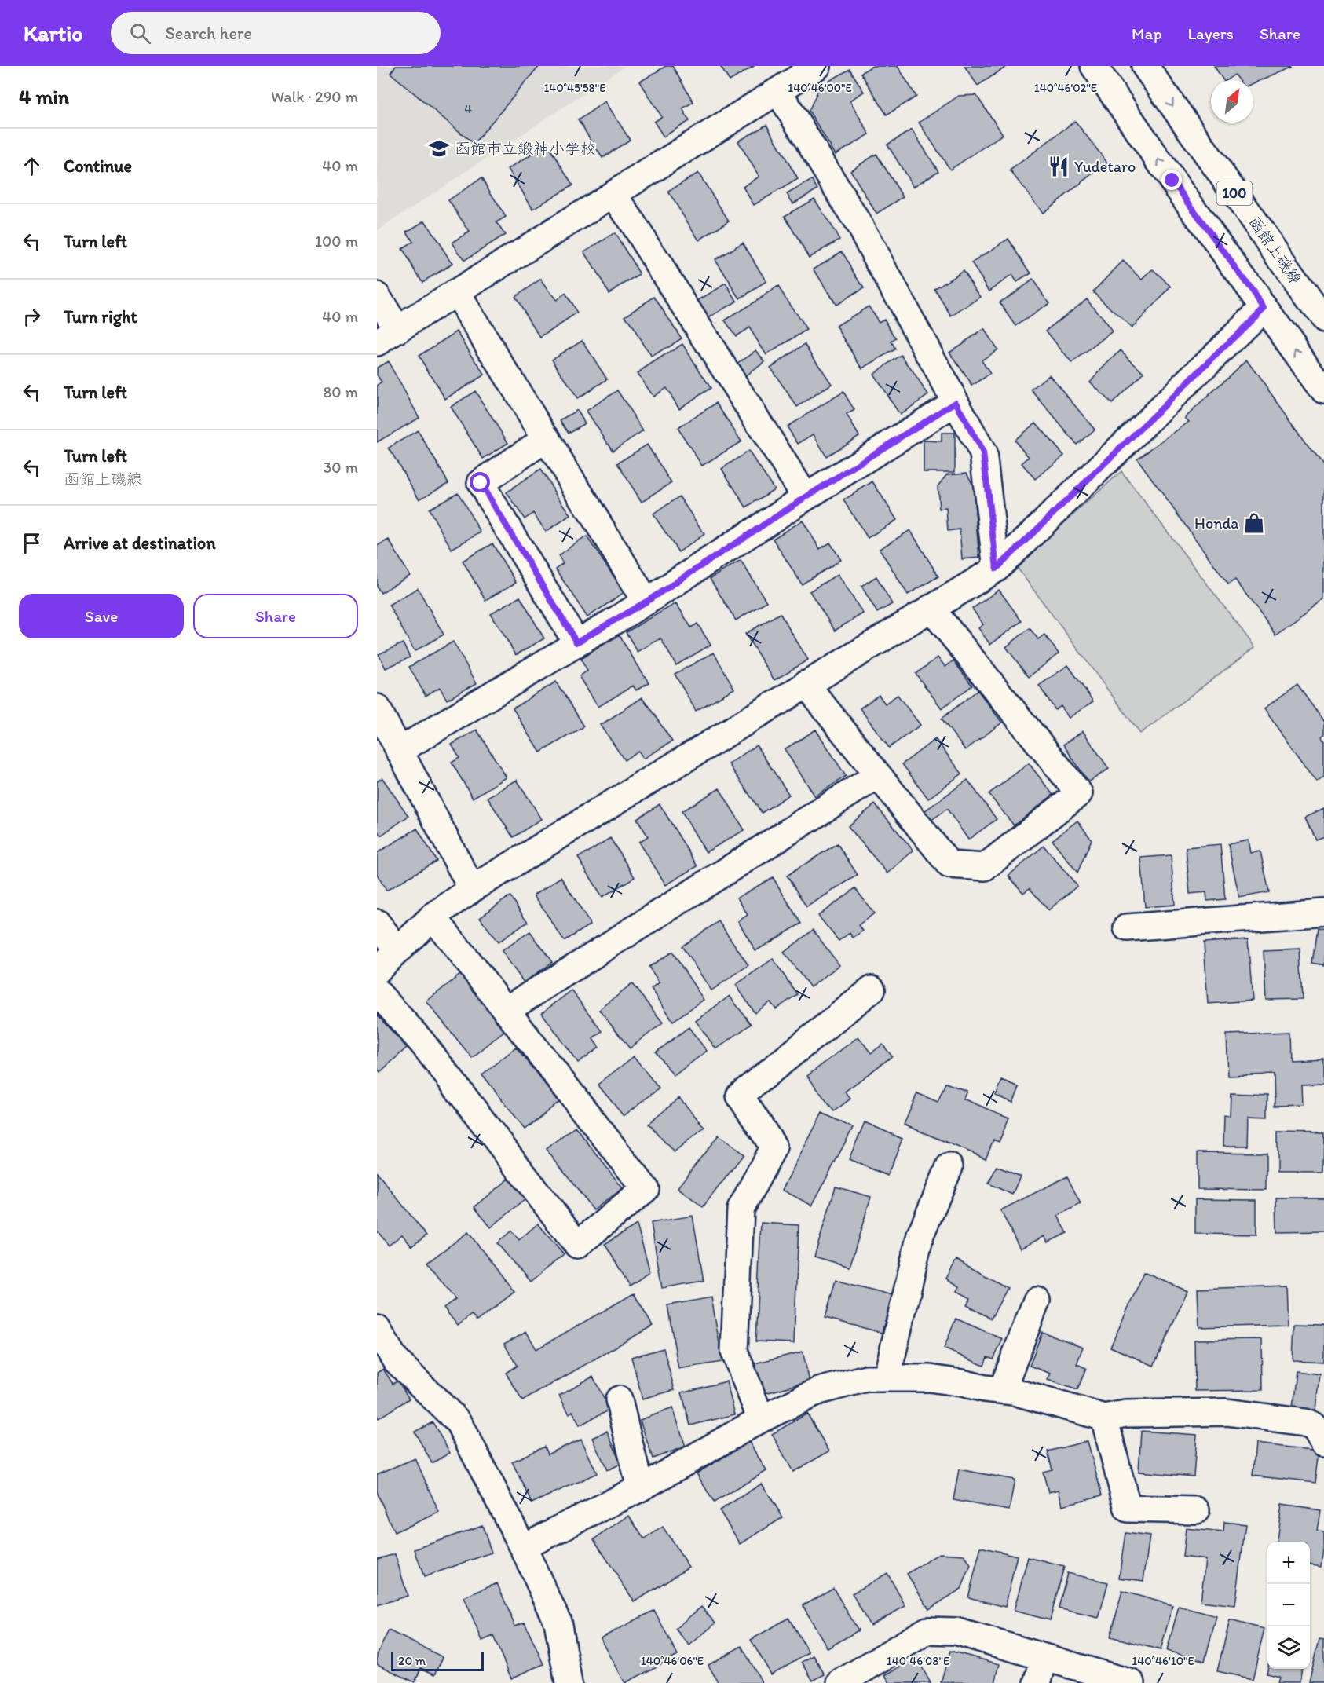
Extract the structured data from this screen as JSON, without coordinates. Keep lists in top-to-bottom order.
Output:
{
  "streets": {
    "street": ["100", "函館上磯線"]
  },
  "places": {
    "school or university": ["函館市立鍛神小学校"],
    "restaurant": ["Yudetaro"],
    "shop": ["Honda"]
  },
  "house_numbers": ["4"],
  "scale_bar": "20 m",
  "north": "top right",
  "page": {
    "header": "Kartio",
    "search": "Search here",
    "nav": ["Map", "Layers", "Share"],
    "heading": ["4 min", "Walk · 290 m"],
    "list": [
      ["Continue", "40 m"],
      ["Turn left", "100 m"],
      ["Turn right", "40 m"],
      ["Turn left", "80 m"],
      ["Turn left", "函館上磯線", "30 m"],
      "Arrive at destination"
    ],
    "buttons": ["Save", "Share"],
    "map_buttons": ["+", "−"],
    "scale": "20 m"
  },
  "coordinates": [
    "140°45'58\"E",
    "140°46'00\"E",
    "140°46'02\"E",
    "140°46'06\"E",
    "140°46'08\"E",
    "140°46'10\"E"
  ]
}
